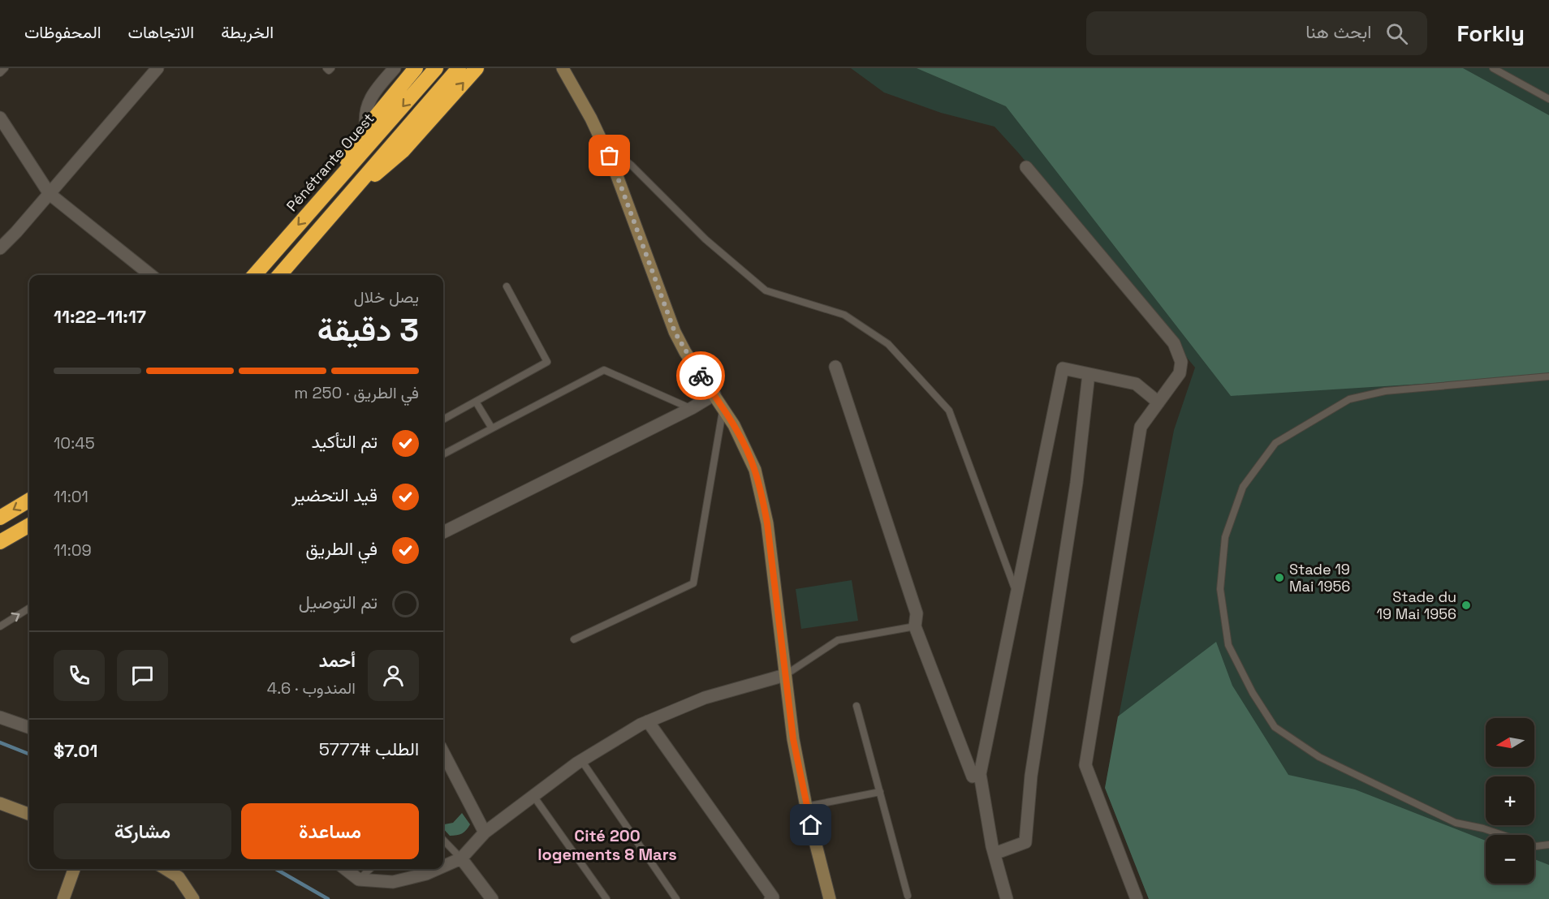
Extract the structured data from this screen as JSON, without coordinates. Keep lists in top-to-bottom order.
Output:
{
  "streets": {
    "highway": ["Pénétrante Ouest"]
  },
  "districts": ["Cité 200 logements 8 Mars"],
  "places": ["Stade 19 Mai 1956", "Stade du 19 Mai 1956"],
  "north": "left",
  "page": {
    "header": "Forkly",
    "search": "ابحث هنا",
    "nav": ["الخريطة", "الاتجاهات", "المحفوظات"],
    "heading": ["3 دقيقة", "يصل خلال", "11:17–11:22"],
    "panel": [
      "أحمد",
      "المندوب · 4.6",
      "الطلب #5777",
      "$7.01"
    ],
    "bar": "في الطريق · 250 m",
    "list": [
      ["تم التأكيد", "10:45"],
      ["قيد التحضير", "11:01"],
      ["في الطريق", "11:09"],
      "تم التوصيل"
    ],
    "map_buttons": ["+", "−"],
    "buttons": ["مساعدة", "مشاركة"]
  }
}
